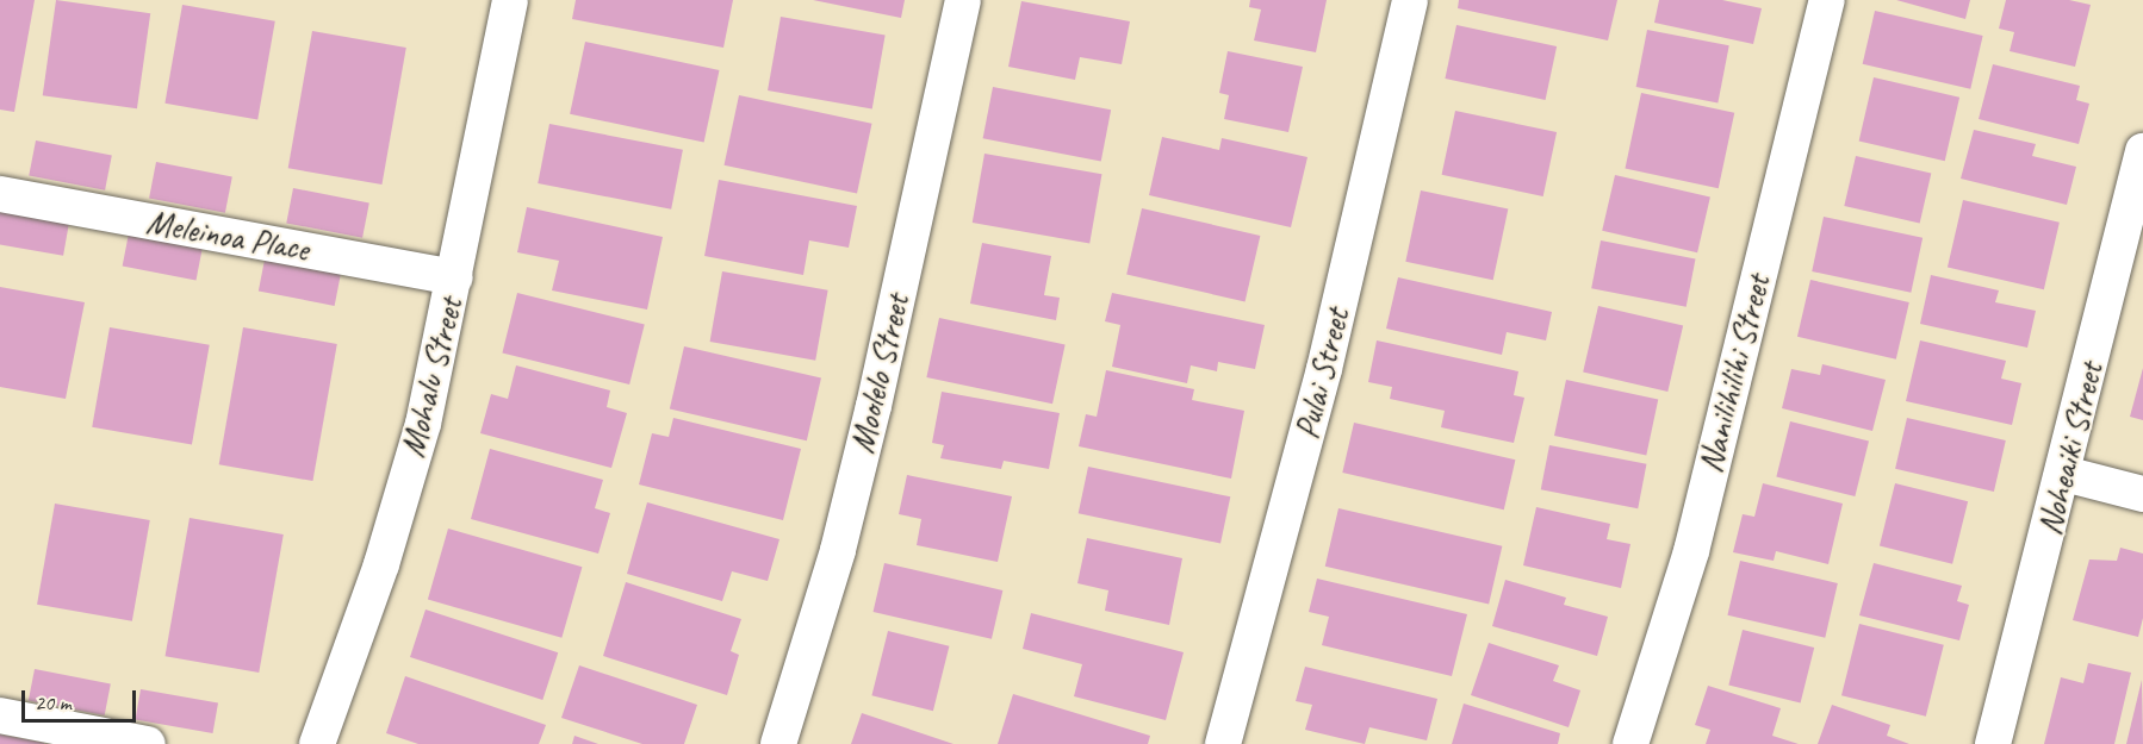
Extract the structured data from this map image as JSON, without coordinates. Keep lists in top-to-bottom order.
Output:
{
  "streets": {
    "street": [
      "Meleinoa Place",
      "Moolelo Street",
      "Pulai Street",
      "Nanilihilihi Street",
      "Mohalu Street",
      "Noheaiki Street"
    ]
  },
  "crossings": [
    ["Meleinoa Place", "Mohalu Street"]
  ],
  "scale_bar": "20 m"
}
